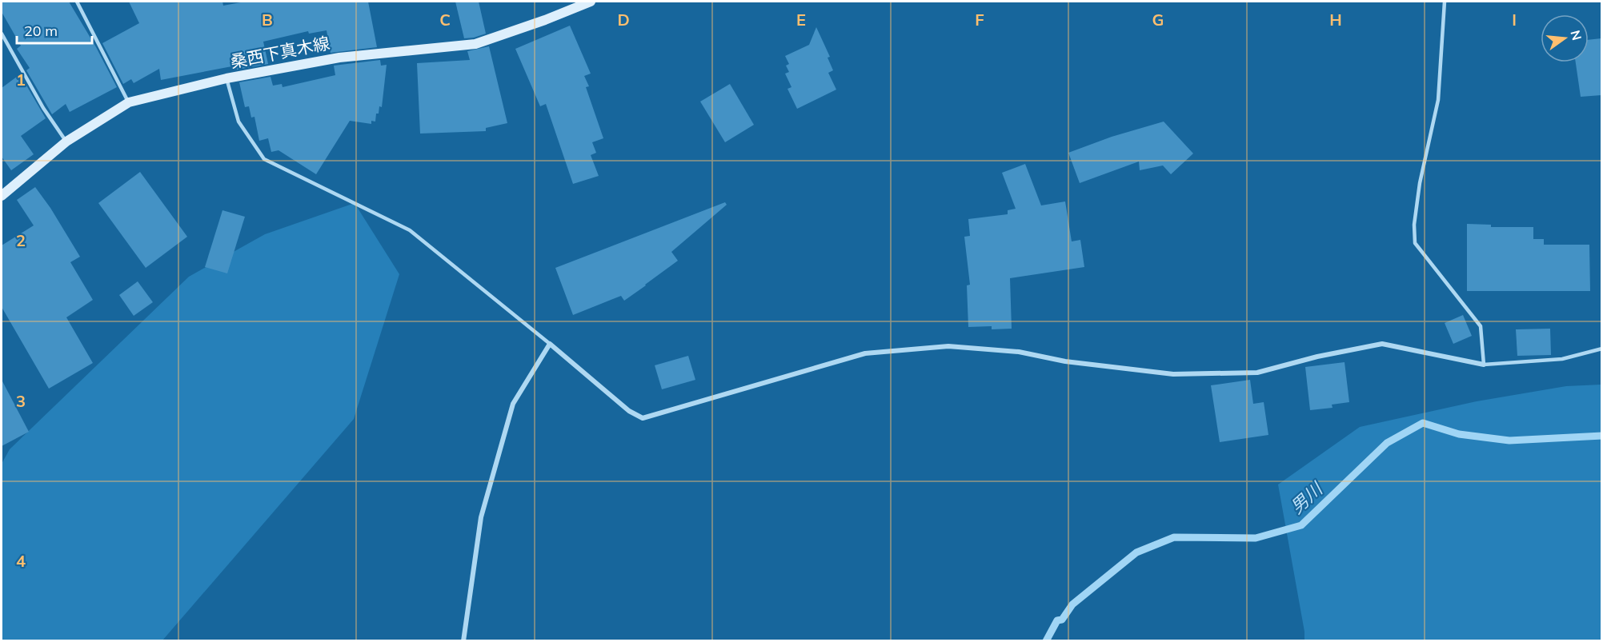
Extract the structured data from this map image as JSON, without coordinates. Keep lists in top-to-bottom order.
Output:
{
  "streets": {
    "main road": ["桑西下真木線"]
  },
  "water": ["男川"],
  "scale_bar": "20 m",
  "north": "right",
  "grid": {
    "columns": [
      "B",
      "C",
      "D",
      "E",
      "F",
      "G",
      "H",
      "I"
    ],
    "rows": [
      "1",
      "2",
      "3",
      "4"
    ]
  }
}
